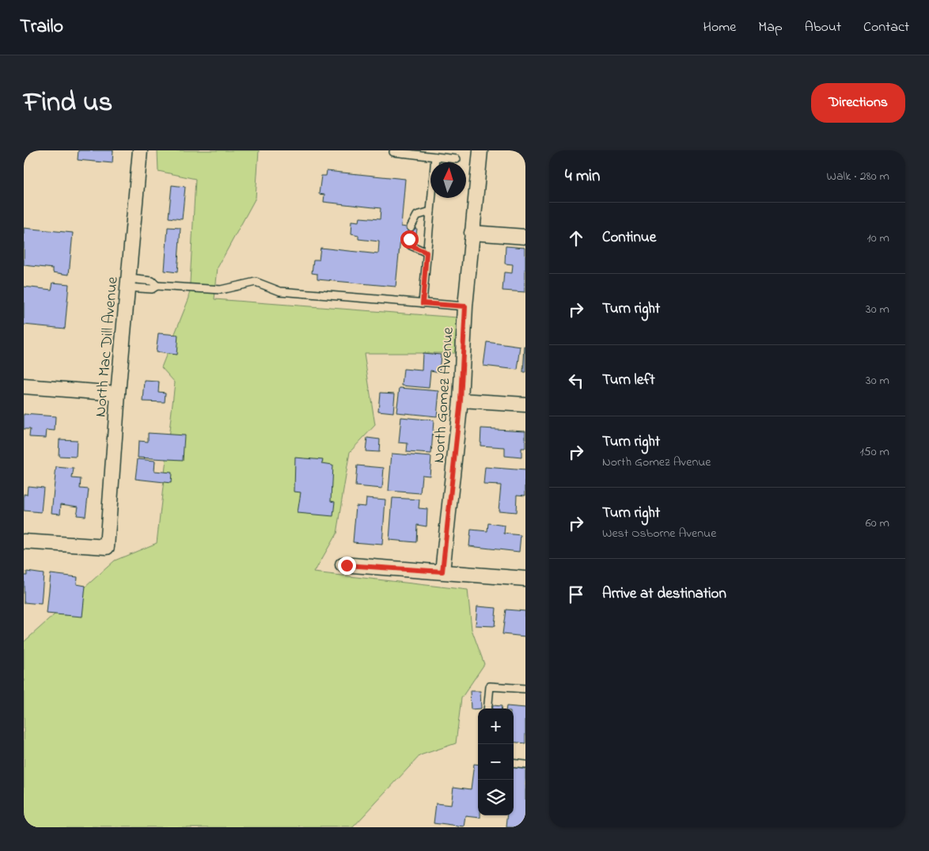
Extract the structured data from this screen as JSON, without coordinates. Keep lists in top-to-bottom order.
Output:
{
  "streets": {
    "street": ["North Mac Dill Avenue", "North Gomez Avenue"]
  },
  "north": "top",
  "page": {
    "header": "Trailo",
    "nav": [
      "Home",
      "Map",
      "About",
      "Contact"
    ],
    "title": "Find us",
    "buttons": "Directions",
    "heading": ["4 min", "Walk · 280 m"],
    "list": [
      ["Continue", "10 m"],
      ["Turn right", "30 m"],
      ["Turn left", "30 m"],
      ["Turn right", "North Gomez Avenue", "150 m"],
      ["Turn right", "West Osborne Avenue", "60 m"],
      "Arrive at destination"
    ],
    "map_buttons": ["+", "−"]
  }
}
